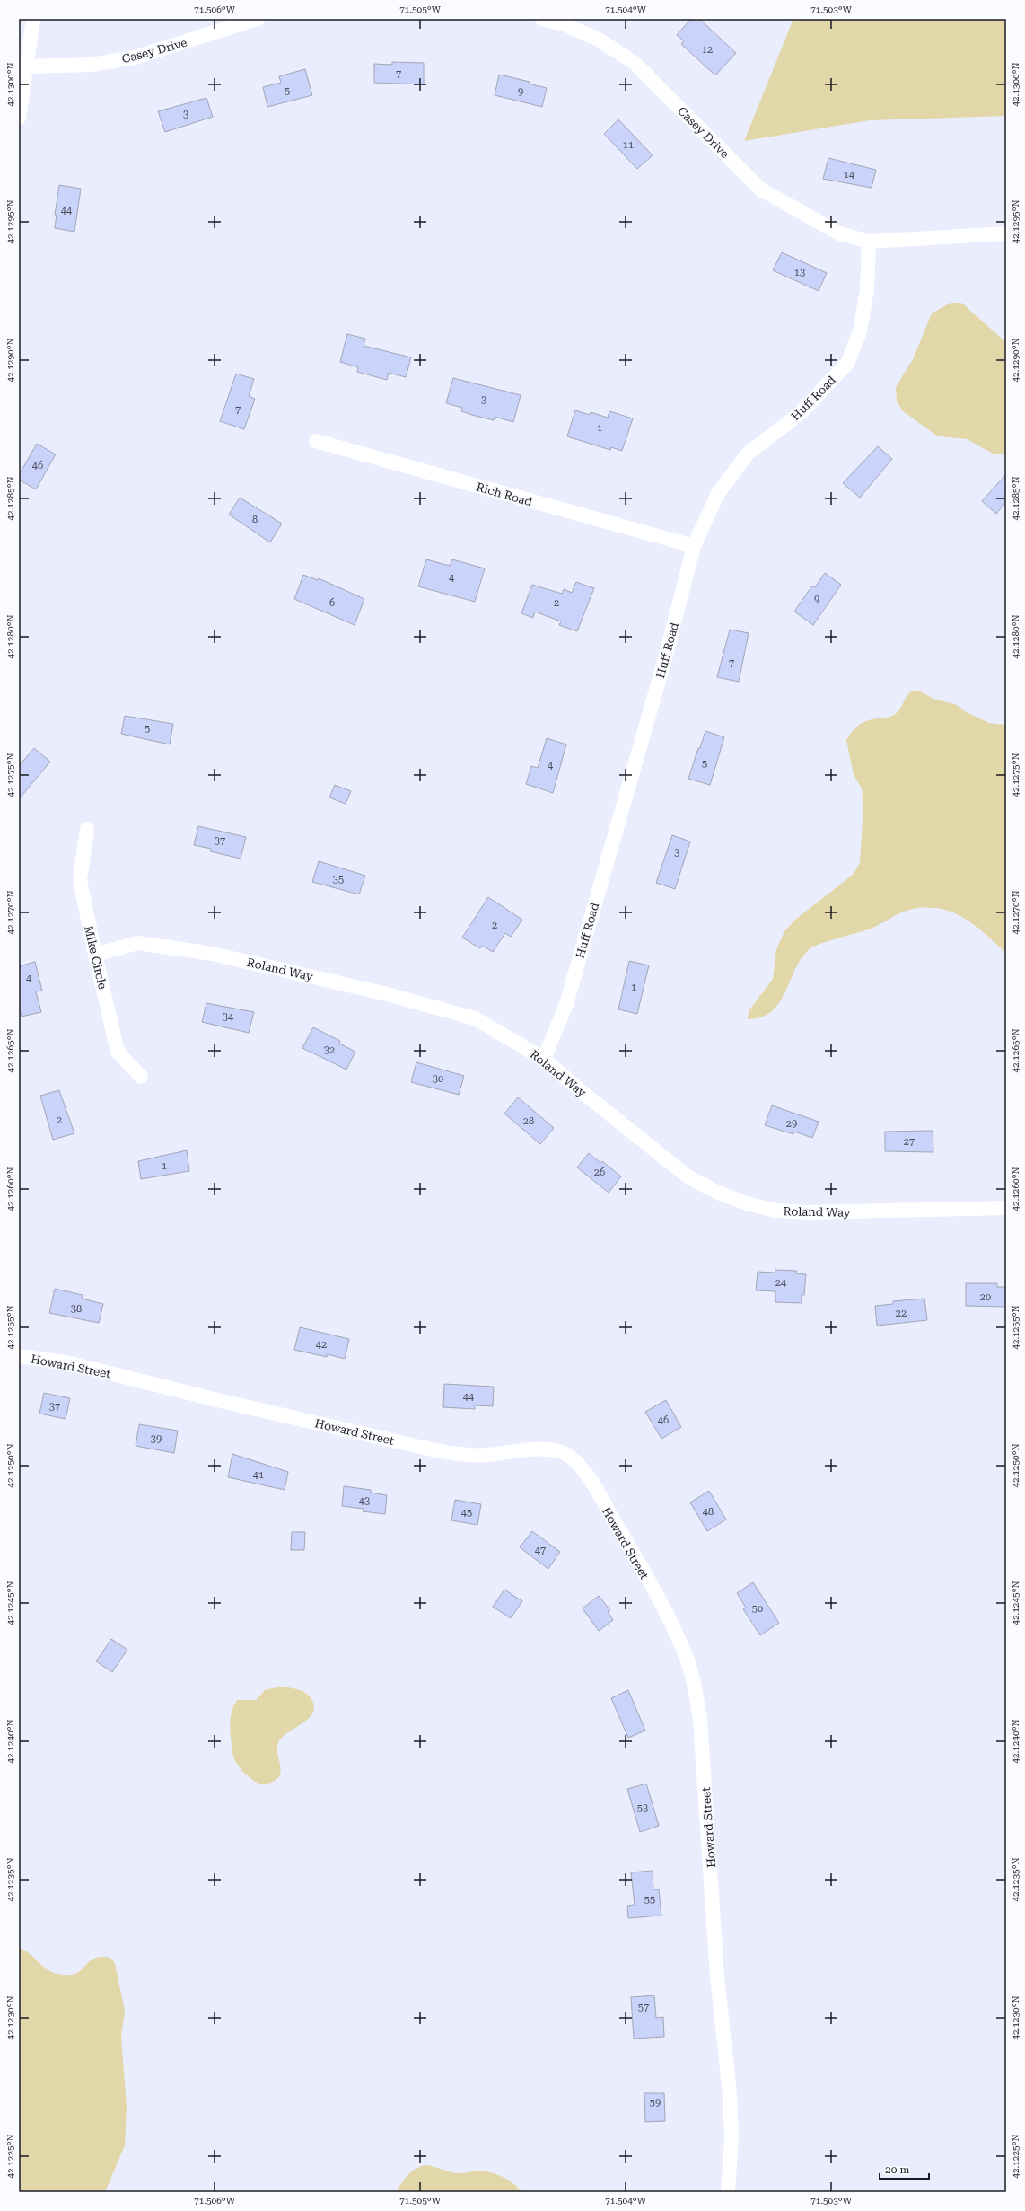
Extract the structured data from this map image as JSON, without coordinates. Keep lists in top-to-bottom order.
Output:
{
  "streets": {
    "street": [
      "Casey Drive",
      "Huff Road",
      "Rich Road",
      "Mike Circle",
      "Roland Way",
      "Howard Street"
    ]
  },
  "crossings": [
    ["Casey Drive", "Huff Road"],
    ["Huff Road", "Rich Road"],
    ["Huff Road", "Roland Way"],
    ["Mike Circle", "Roland Way"]
  ],
  "house_numbers": [
    "12",
    "7",
    "5",
    "9",
    "3",
    "11",
    "14",
    "44",
    "13",
    "3",
    "7",
    "1",
    "46",
    "8",
    "4",
    "9",
    "6",
    "2",
    "7",
    "5",
    "5",
    "4",
    "37",
    "3",
    "35",
    "2",
    "4",
    "1",
    "34",
    "32",
    "30",
    "2",
    "28",
    "29",
    "27",
    "1",
    "26",
    "24",
    "20",
    "38",
    "22",
    "42",
    "44",
    "37",
    "46",
    "39",
    "41",
    "43",
    "48",
    "45",
    "47",
    "50",
    "53",
    "55",
    "57",
    "59"
  ],
  "scale_bar": "20 m",
  "coordinates": [
    "71.506°W",
    "71.505°W",
    "71.504°W",
    "71.503°W",
    "42.1300°N",
    "42.1295°N",
    "42.1290°N",
    "42.1285°N",
    "42.1280°N",
    "42.1275°N",
    "42.1270°N",
    "42.1265°N",
    "42.1260°N",
    "42.1255°N",
    "42.1250°N",
    "42.1245°N",
    "42.1240°N",
    "42.1235°N",
    "42.1230°N",
    "42.1225°N"
  ]
}
